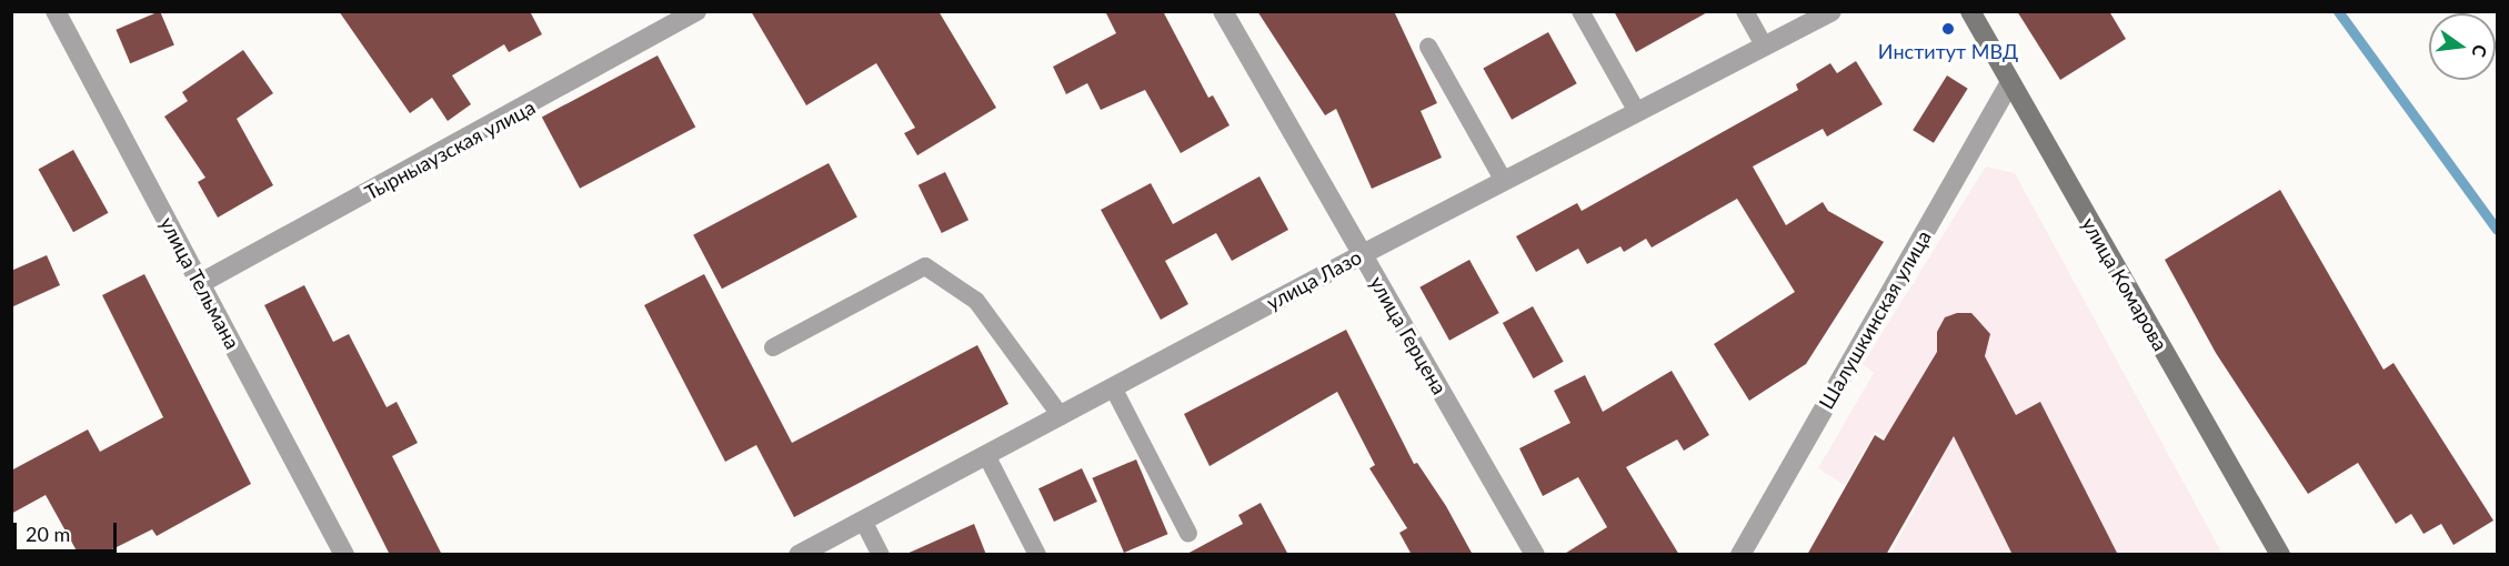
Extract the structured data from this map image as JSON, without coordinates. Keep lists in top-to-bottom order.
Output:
{
  "streets": {
    "main road": ["улица Комарова"],
    "street": [
      "Тырныаузская улица",
      "улица Лазо",
      "улица Тельмана",
      "Шалушкинская улица",
      "улица Герцена"
    ]
  },
  "crossings": [
    ["Тырныаузская улица", "улица Тельмана"],
    ["улица Лазо", "улица Герцена"],
    ["улица Комарова", "Шалушкинская улица"]
  ],
  "places": ["Институт МВД"],
  "scale_bar": "20 m",
  "north": "right"
}
